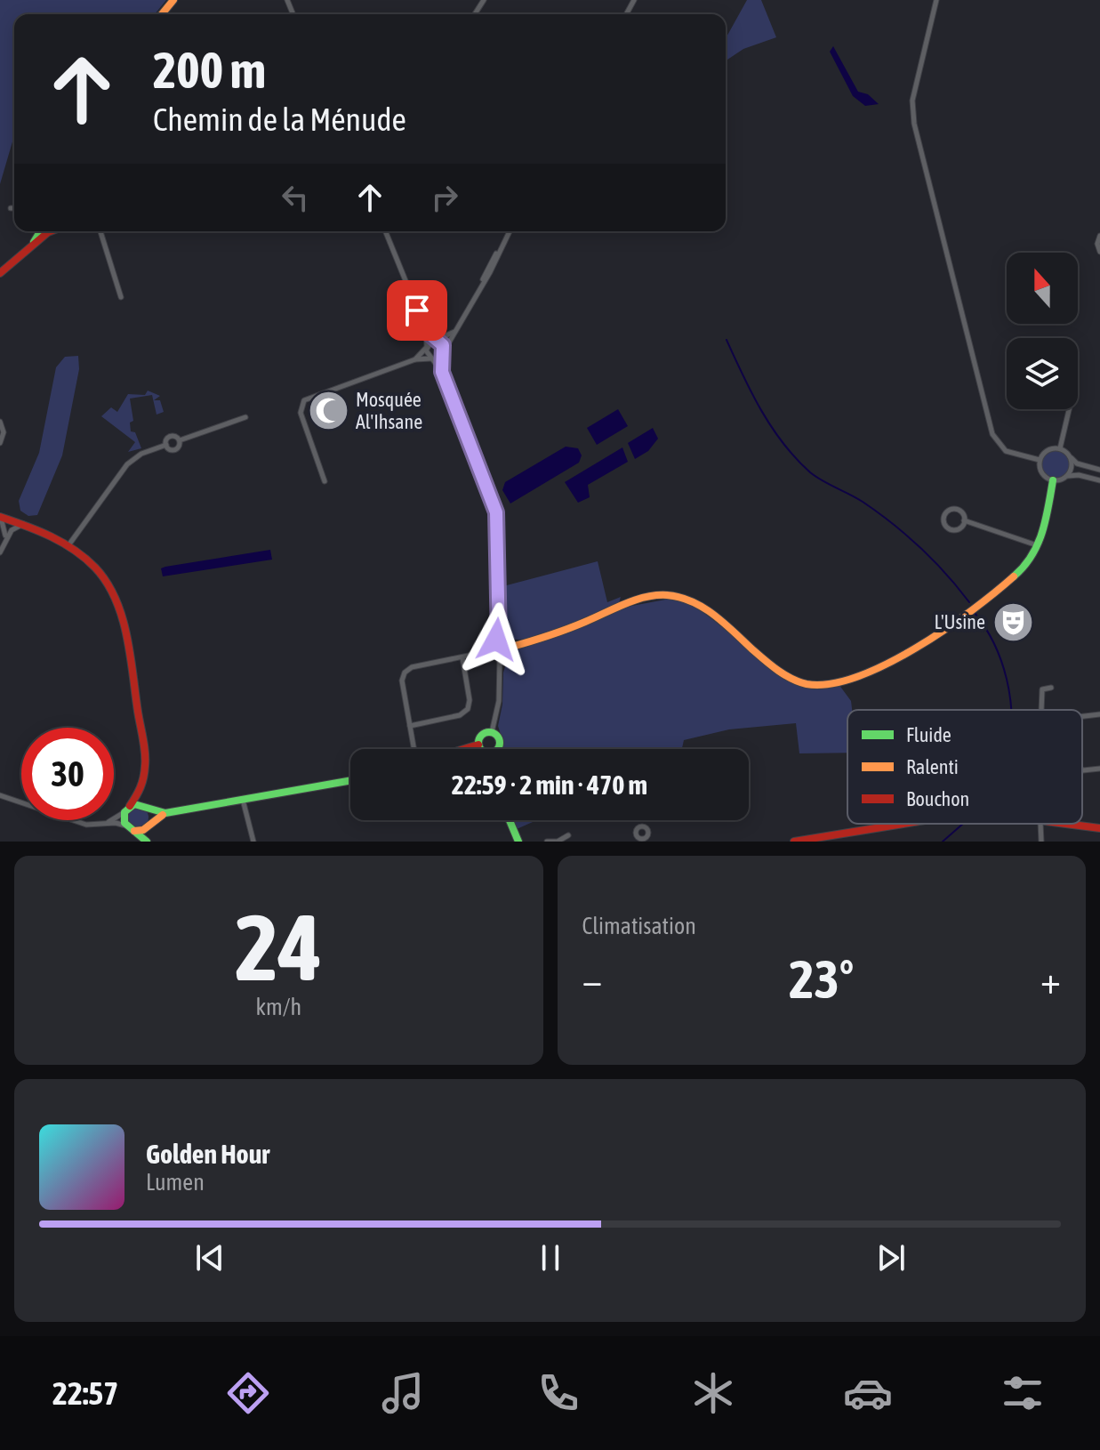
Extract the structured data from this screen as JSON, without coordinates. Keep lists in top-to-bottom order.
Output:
{
  "places": {
    "mosque": ["Mosquée Al'Ihsane"],
    "theatre": ["L'Usine"]
  },
  "legend": ["Fluide", "Ralenti", "Bouchon"],
  "north": "top",
  "page": {
    "turn": ["200 m", "Chemin de la Ménude"],
    "limit": "30",
    "trip": "22:59 · 2 min · 470 m",
    "tile": [
      ["24", "km/h"],
      "Climatisation"
    ],
    "heat": ["−", "23°", "+"],
    "song": ["Golden Hour", "Lumen"],
    "tabs": "22:57"
  }
}
